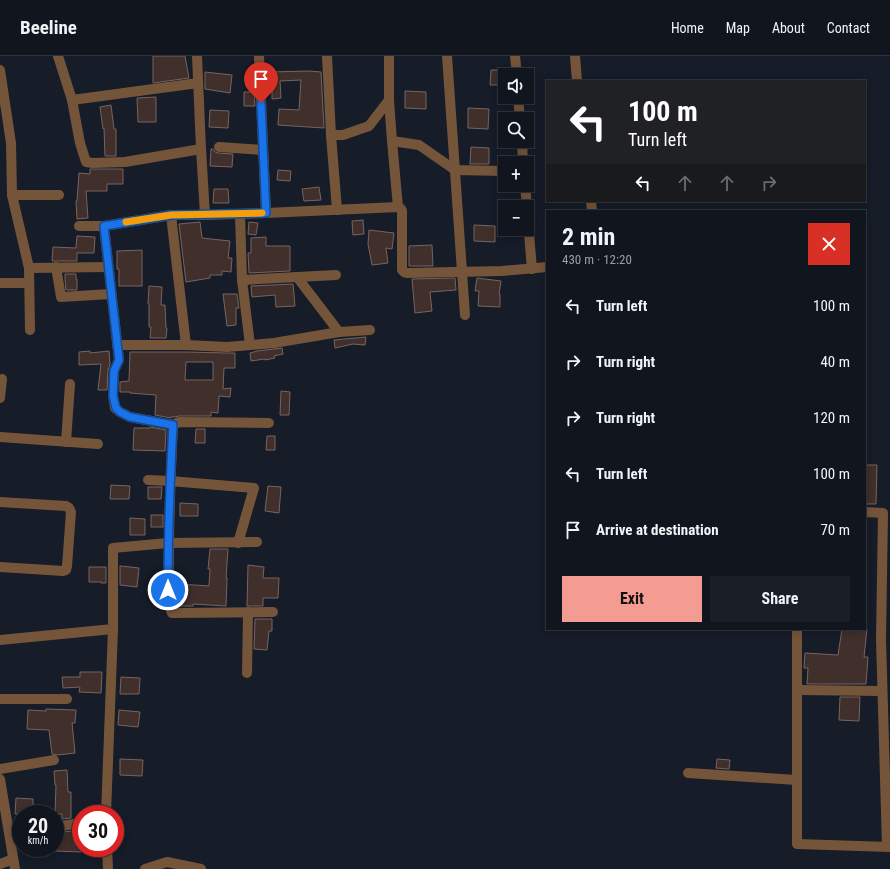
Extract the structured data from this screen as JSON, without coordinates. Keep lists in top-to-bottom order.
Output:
{
  "page": {
    "header": "Beeline",
    "nav": [
      "Home",
      "Map",
      "About",
      "Contact"
    ],
    "map_buttons": ["+", "−"],
    "turn": ["100 m", "Turn left"],
    "heading": ["2 min", "430 m · 12:20"],
    "list": [
      {
        "name": "Turn left",
        "value": "100 m"
      },
      {
        "name": "Turn right",
        "value": "40 m"
      },
      {
        "name": "Turn right",
        "value": "120 m"
      },
      {
        "name": "Turn left",
        "value": "100 m"
      },
      {
        "name": "Arrive at destination",
        "value": "70 m"
      }
    ],
    "buttons": ["Exit", "Share"],
    "speed": "20 km/h",
    "limit": "30"
  }
}
